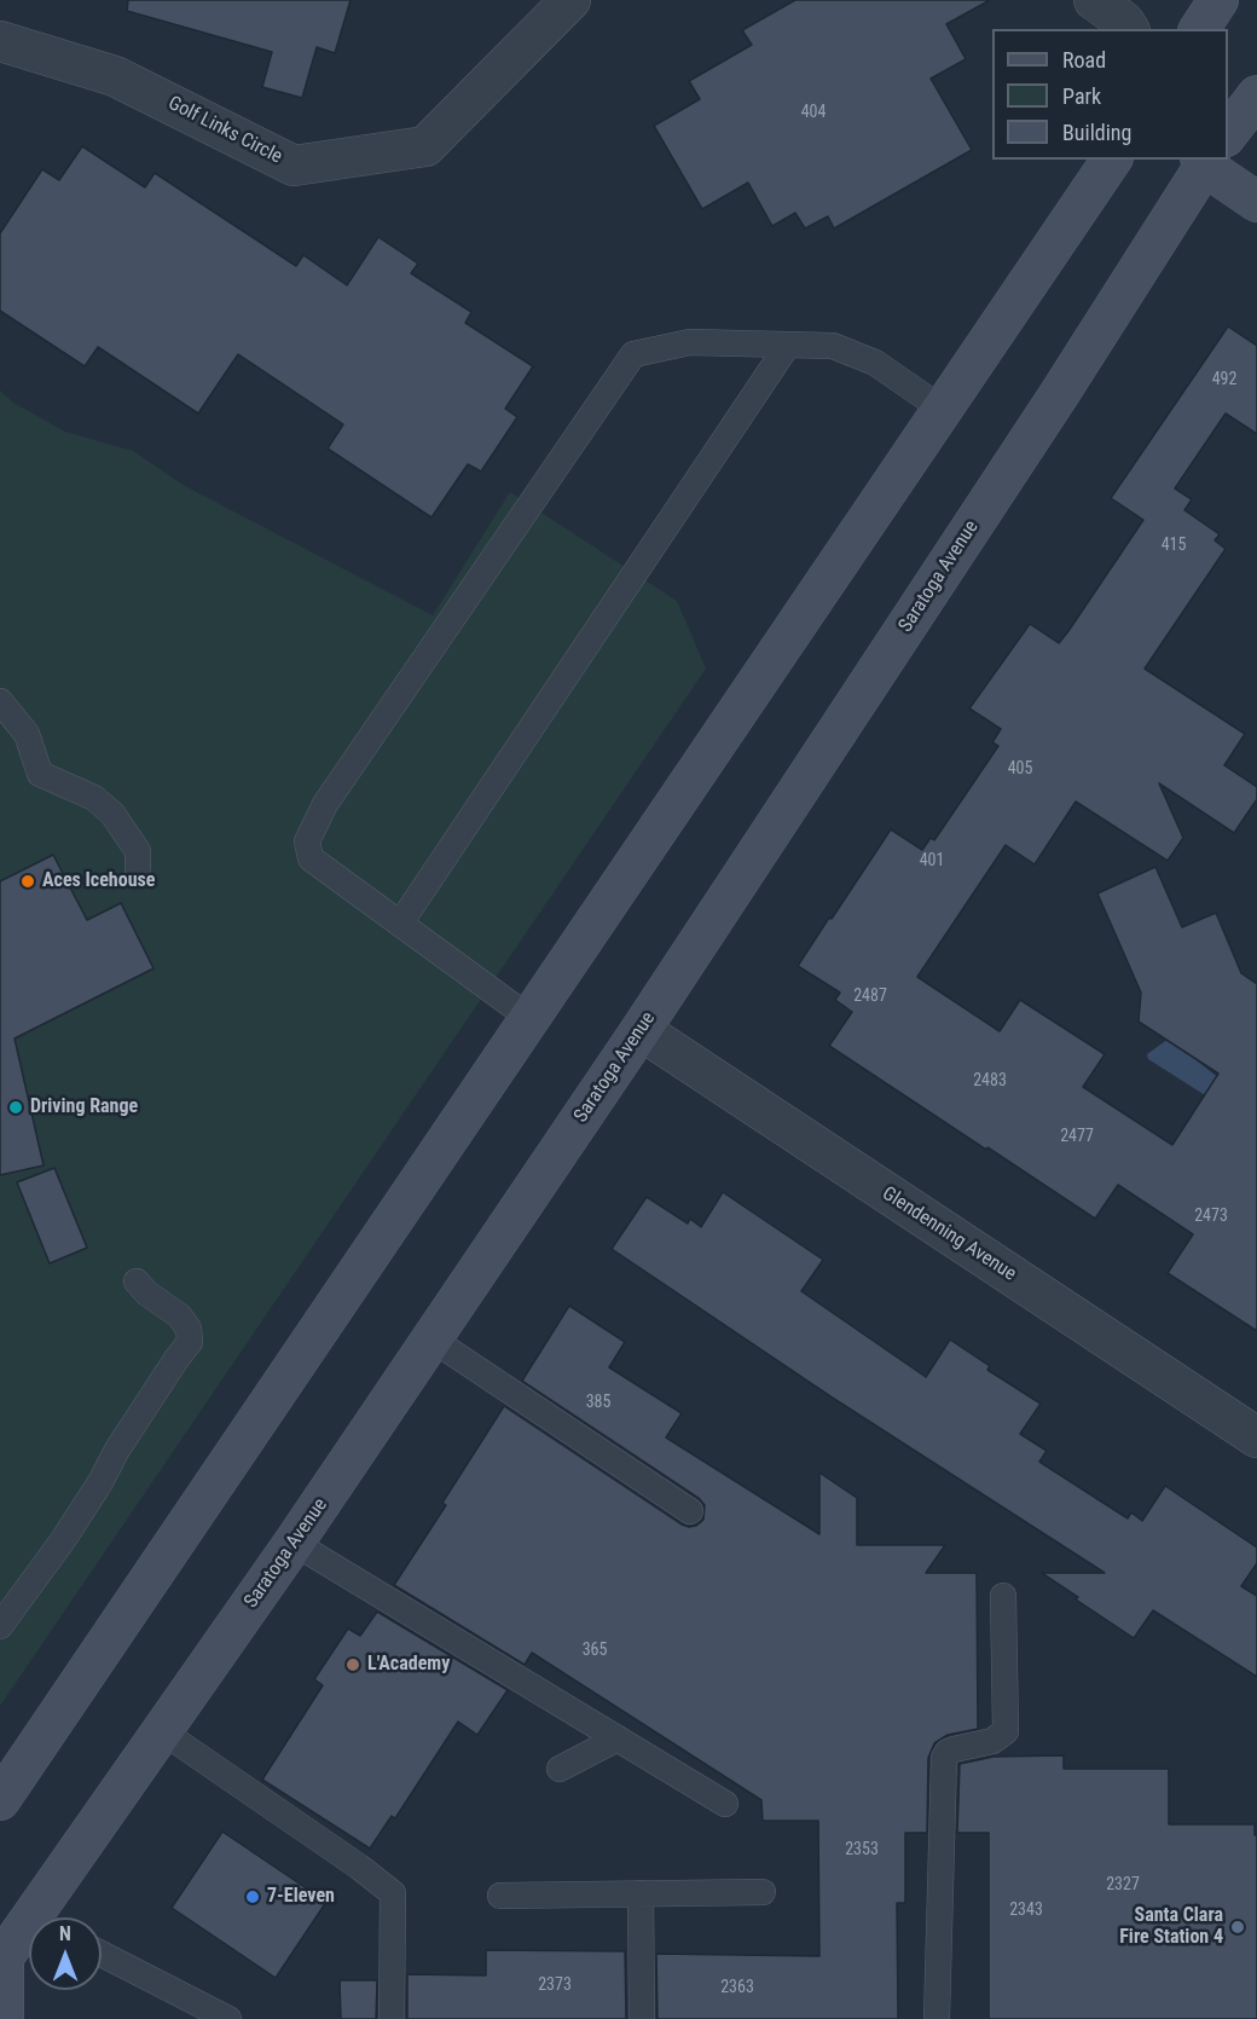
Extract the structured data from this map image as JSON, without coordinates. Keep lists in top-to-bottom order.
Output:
{
  "streets": {
    "main road": ["Saratoga Avenue"],
    "street": ["Golf Links Circle", "Glendenning Avenue"]
  },
  "crossings": [
    ["Saratoga Avenue", "Glendenning Avenue"]
  ],
  "places": [
    "Aces Icehouse",
    "Driving Range",
    "L'Academy",
    "7-Eleven",
    "Santa Clara Fire Station 4"
  ],
  "house_numbers": [
    "404",
    "492",
    "415",
    "405",
    "401",
    "2487",
    "2483",
    "2477",
    "2473",
    "385",
    "365",
    "2353",
    "2327",
    "2343",
    "2373",
    "2363"
  ],
  "legend": ["Road", "Park", "Building"],
  "north": "top"
}
